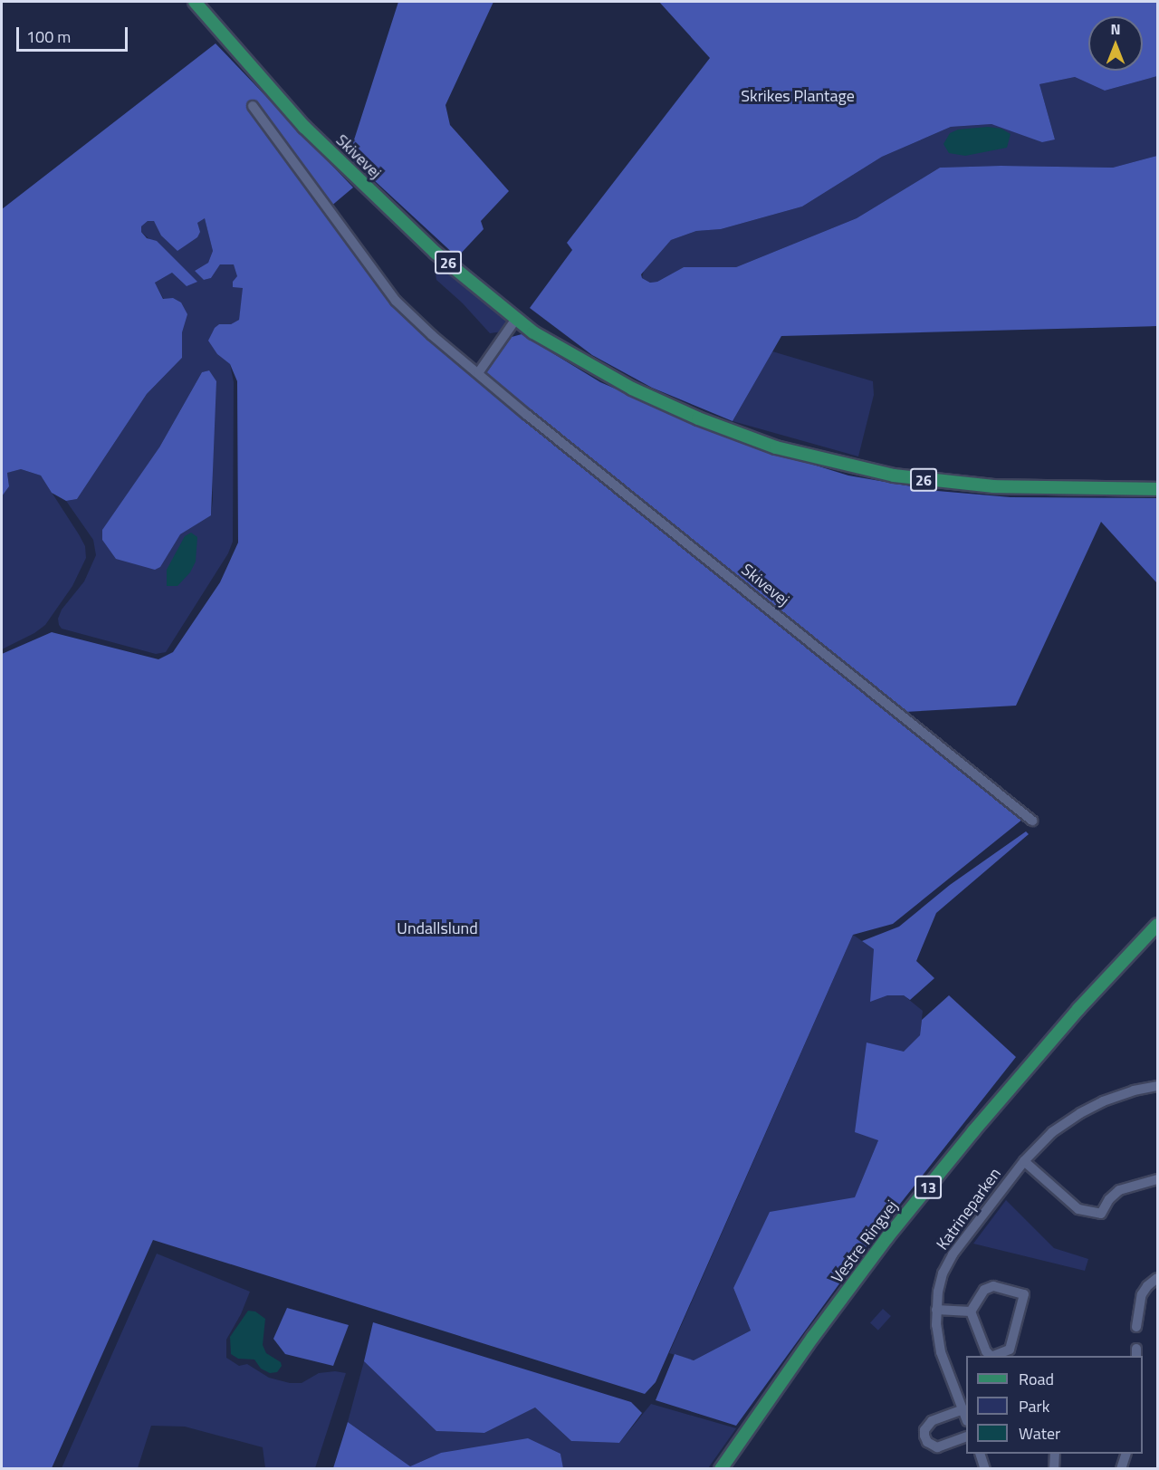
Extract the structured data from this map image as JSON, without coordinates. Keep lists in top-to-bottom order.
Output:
{
  "streets": {
    "main road": [
      "Skivevej",
      "26",
      "13",
      "Vestre Ringvej"
    ],
    "street": ["Katrineparken"]
  },
  "parks": ["Skrikes Plantage", "Undallslund"],
  "legend": ["Road", "Park", "Water"],
  "scale_bar": "100 m",
  "north": "top"
}
